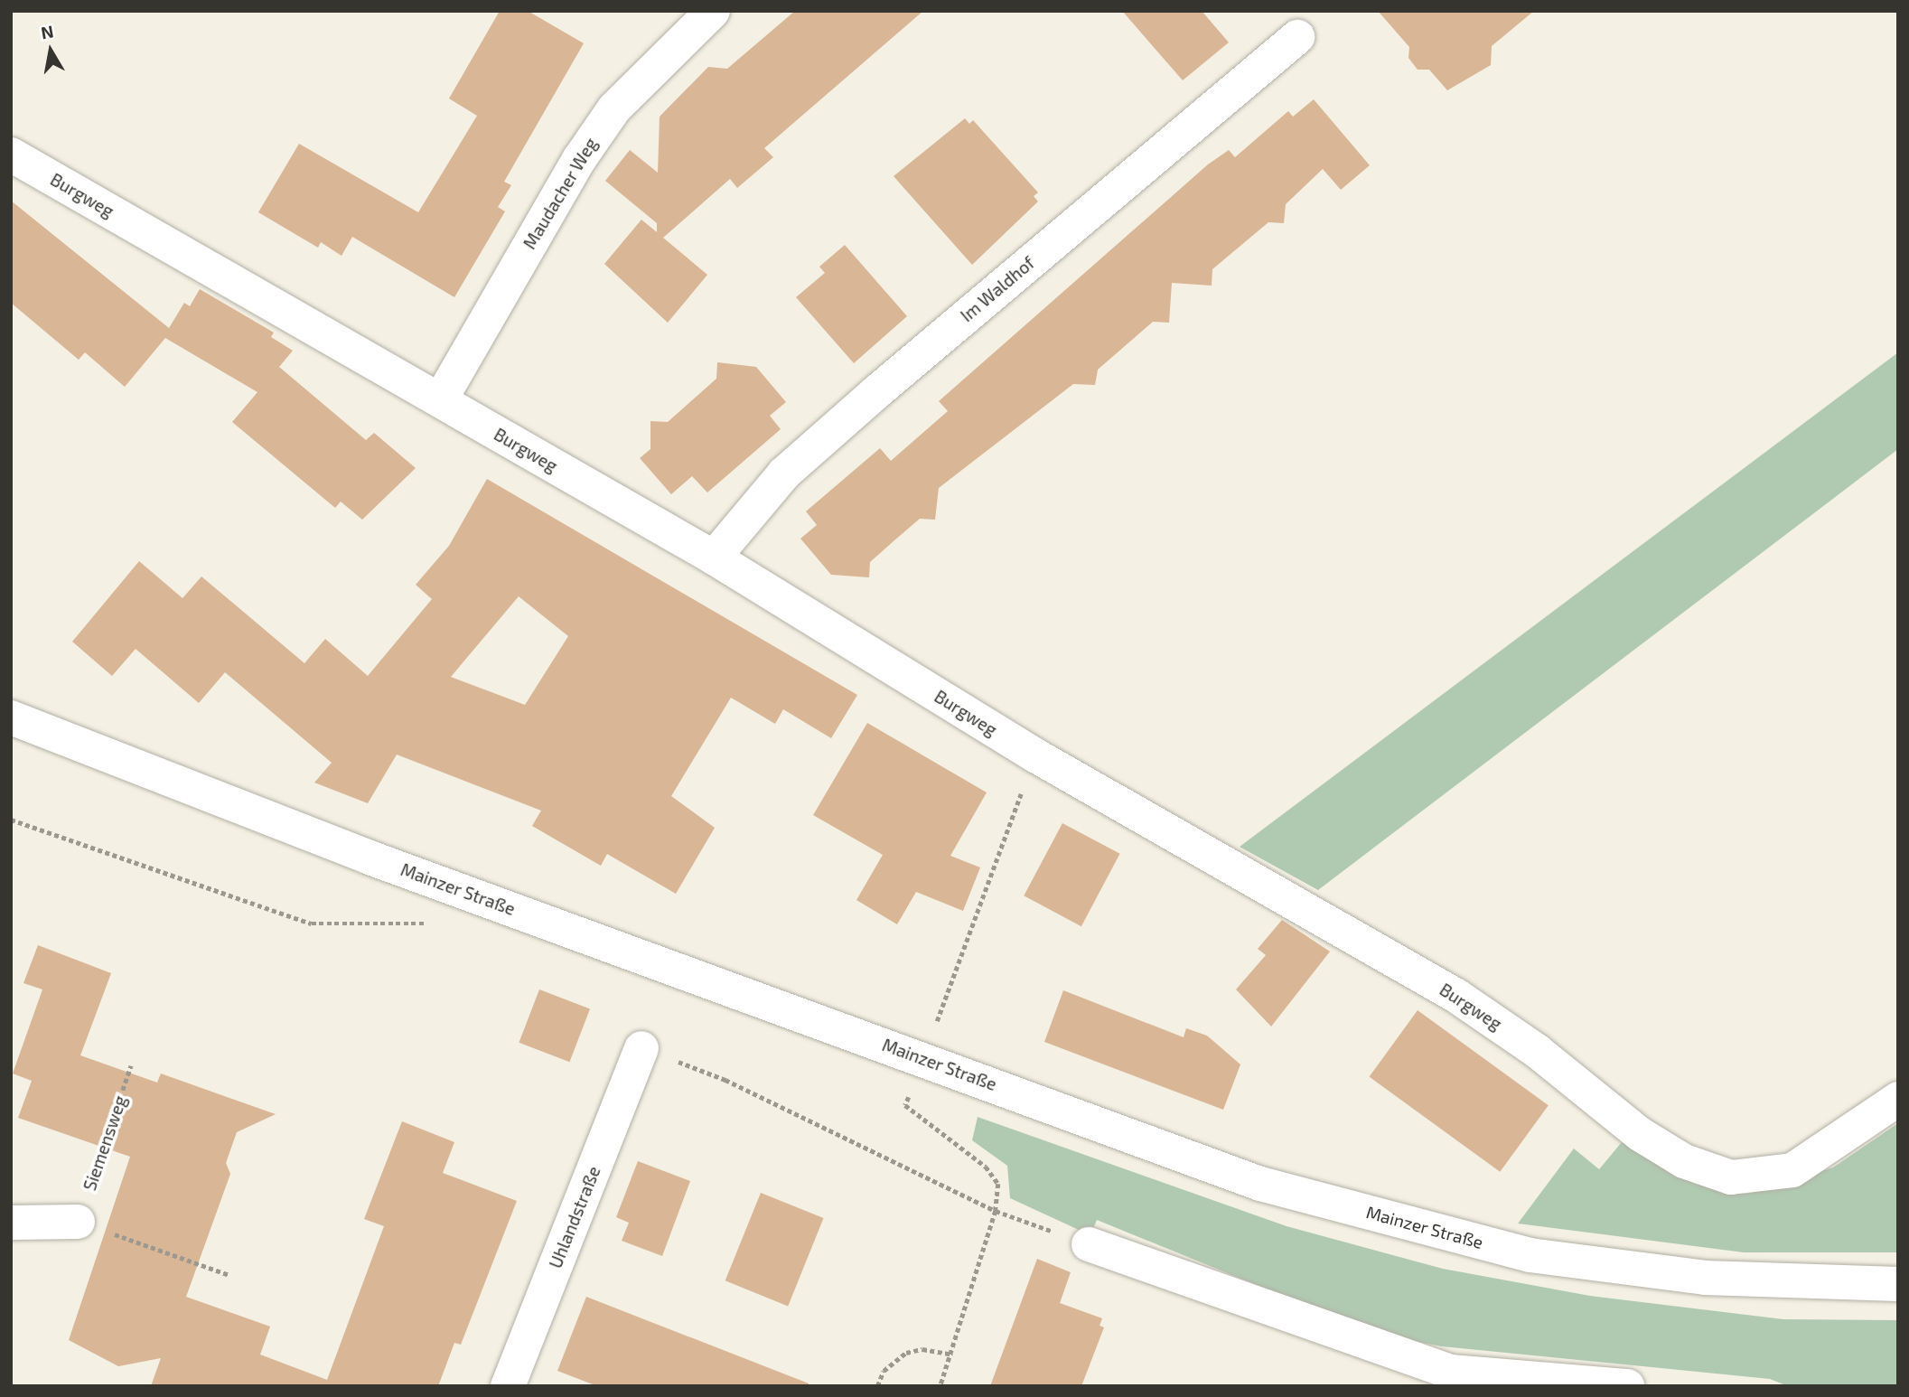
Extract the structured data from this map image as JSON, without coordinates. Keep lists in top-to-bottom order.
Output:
{
  "streets": {
    "street": [
      "Maudacher Weg",
      "Burgweg",
      "Im Waldhof",
      "Mainzer Straße",
      "Uhlandstraße"
    ],
    "path": ["Siemensweg"]
  },
  "crossings": [
    ["Maudacher Weg", "Burgweg"],
    ["Burgweg", "Im Waldhof"]
  ],
  "north": "top"
}
